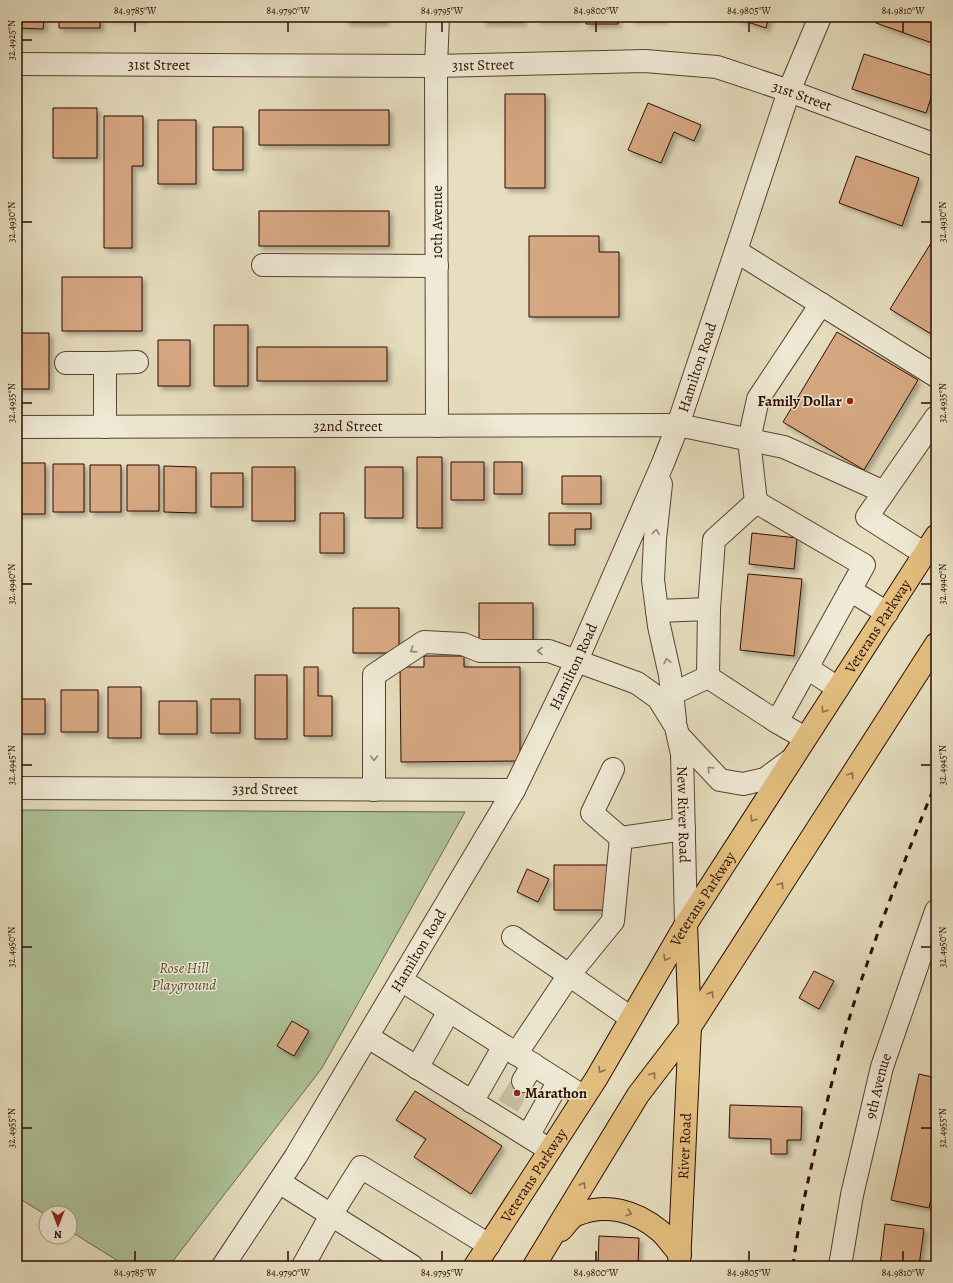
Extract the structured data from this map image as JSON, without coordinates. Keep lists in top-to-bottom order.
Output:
{
  "streets": {
    "main road": ["Veterans Parkway", "New River Road", "River Road"],
    "street": [
      "31st Street",
      "10th Avenue",
      "Hamilton Road",
      "32nd Street",
      "33rd Street",
      "9th Avenue"
    ]
  },
  "crossings": [
    ["31st Street", "10th Avenue"],
    ["31st Street", "Hamilton Road"],
    ["10th Avenue", "32nd Street"],
    ["Hamilton Road", "32nd Street"],
    ["Hamilton Road", "33rd Street"],
    ["Hamilton Road", "New River Road"],
    ["Veterans Parkway", "New River Road"],
    ["33rd Street", "New River Road"],
    ["New River Road", "River Road"]
  ],
  "parks": ["Rose Hill Playground"],
  "places": ["Family Dollar", "Marathon"],
  "north": "bottom",
  "coordinates": [
    "84.9785°W",
    "84.9790°W",
    "84.9795°W",
    "84.9800°W",
    "84.9805°W",
    "84.9810°W",
    "32.4925°N",
    "32.4930°N",
    "32.4935°N",
    "32.4940°N",
    "32.4945°N",
    "32.4950°N",
    "32.4955°N"
  ]
}
